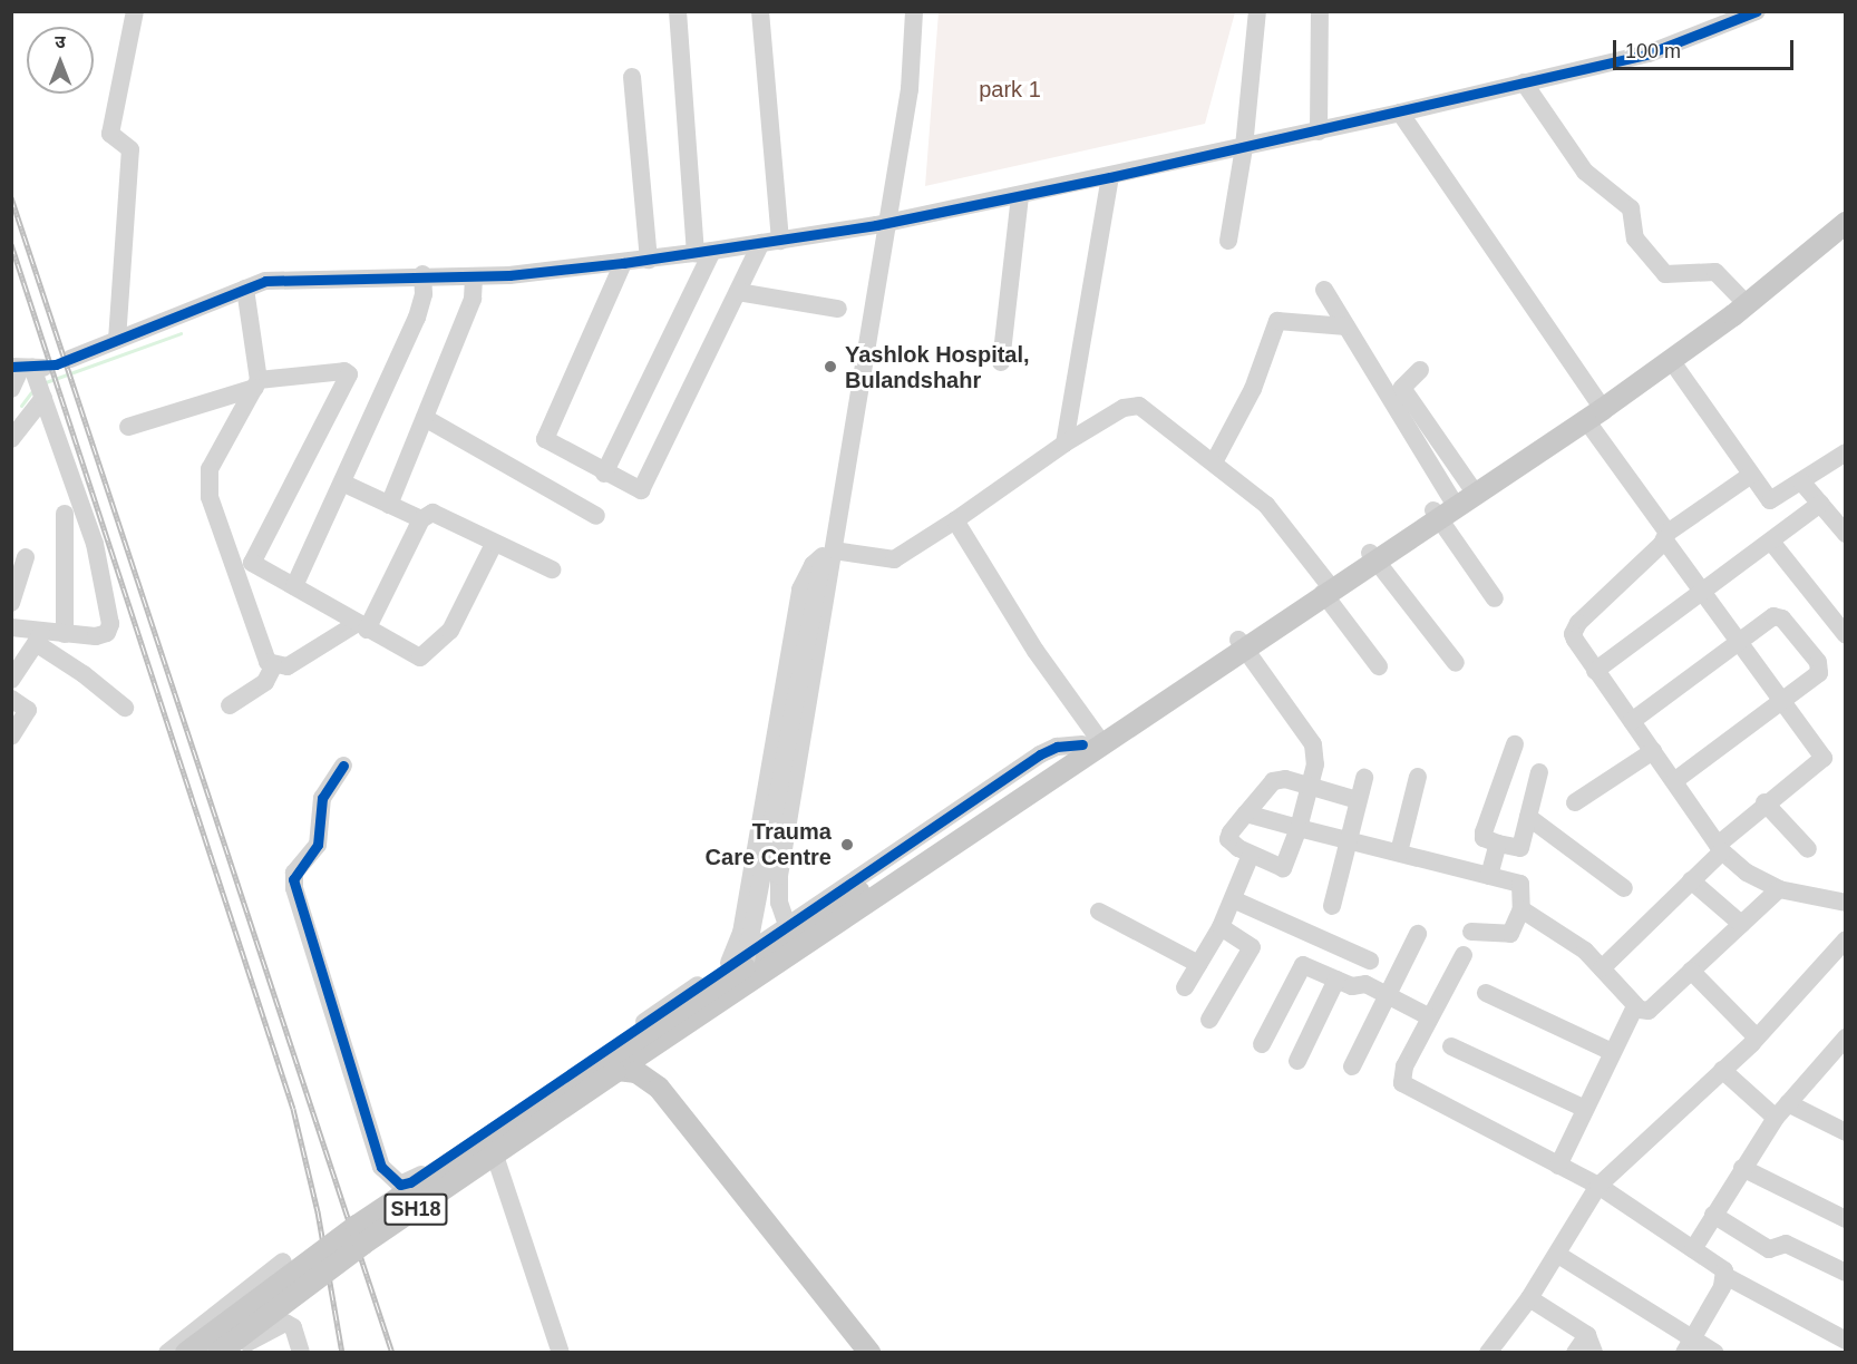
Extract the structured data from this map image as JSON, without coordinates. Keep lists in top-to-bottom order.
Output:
{
  "streets": {
    "main road": ["SH18"]
  },
  "parks": ["park 1"],
  "places": ["Yashlok Hospital, Bulandshahr", "Trauma Care Centre"],
  "scale_bar": "100 m",
  "north": "top"
}
